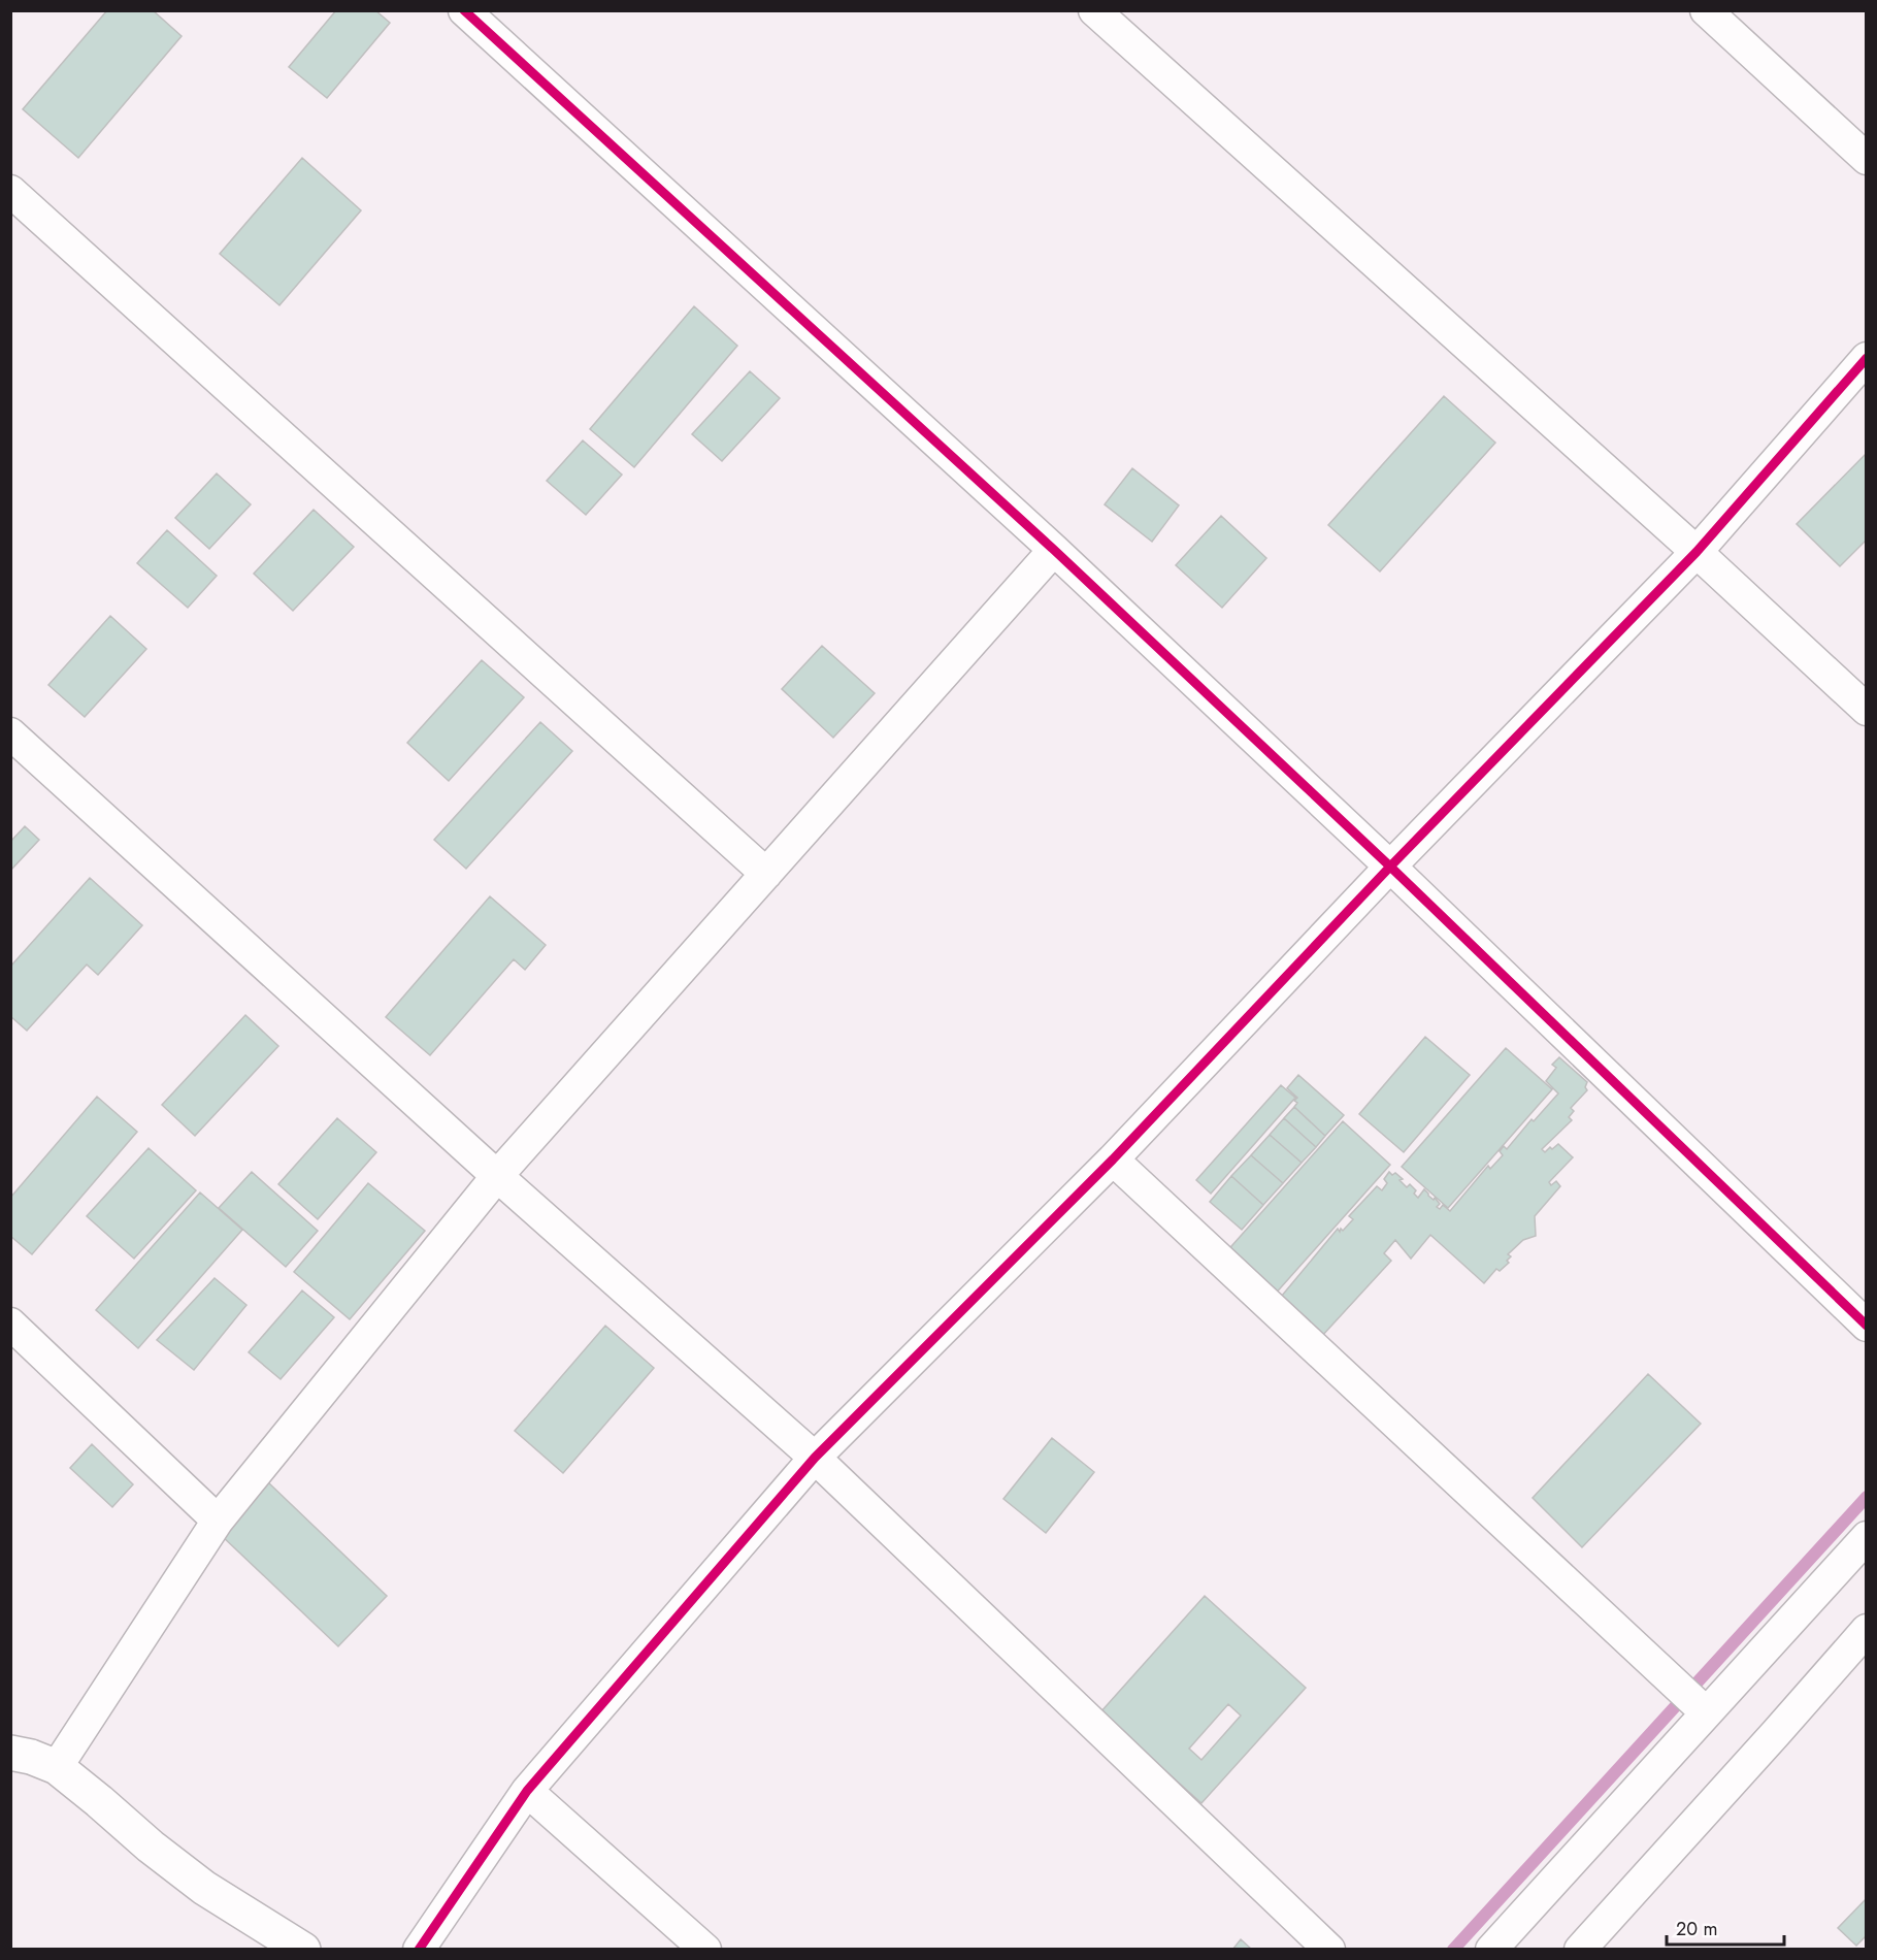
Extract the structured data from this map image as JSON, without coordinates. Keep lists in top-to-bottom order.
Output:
{
  "scale_bar": "20 m"
}
